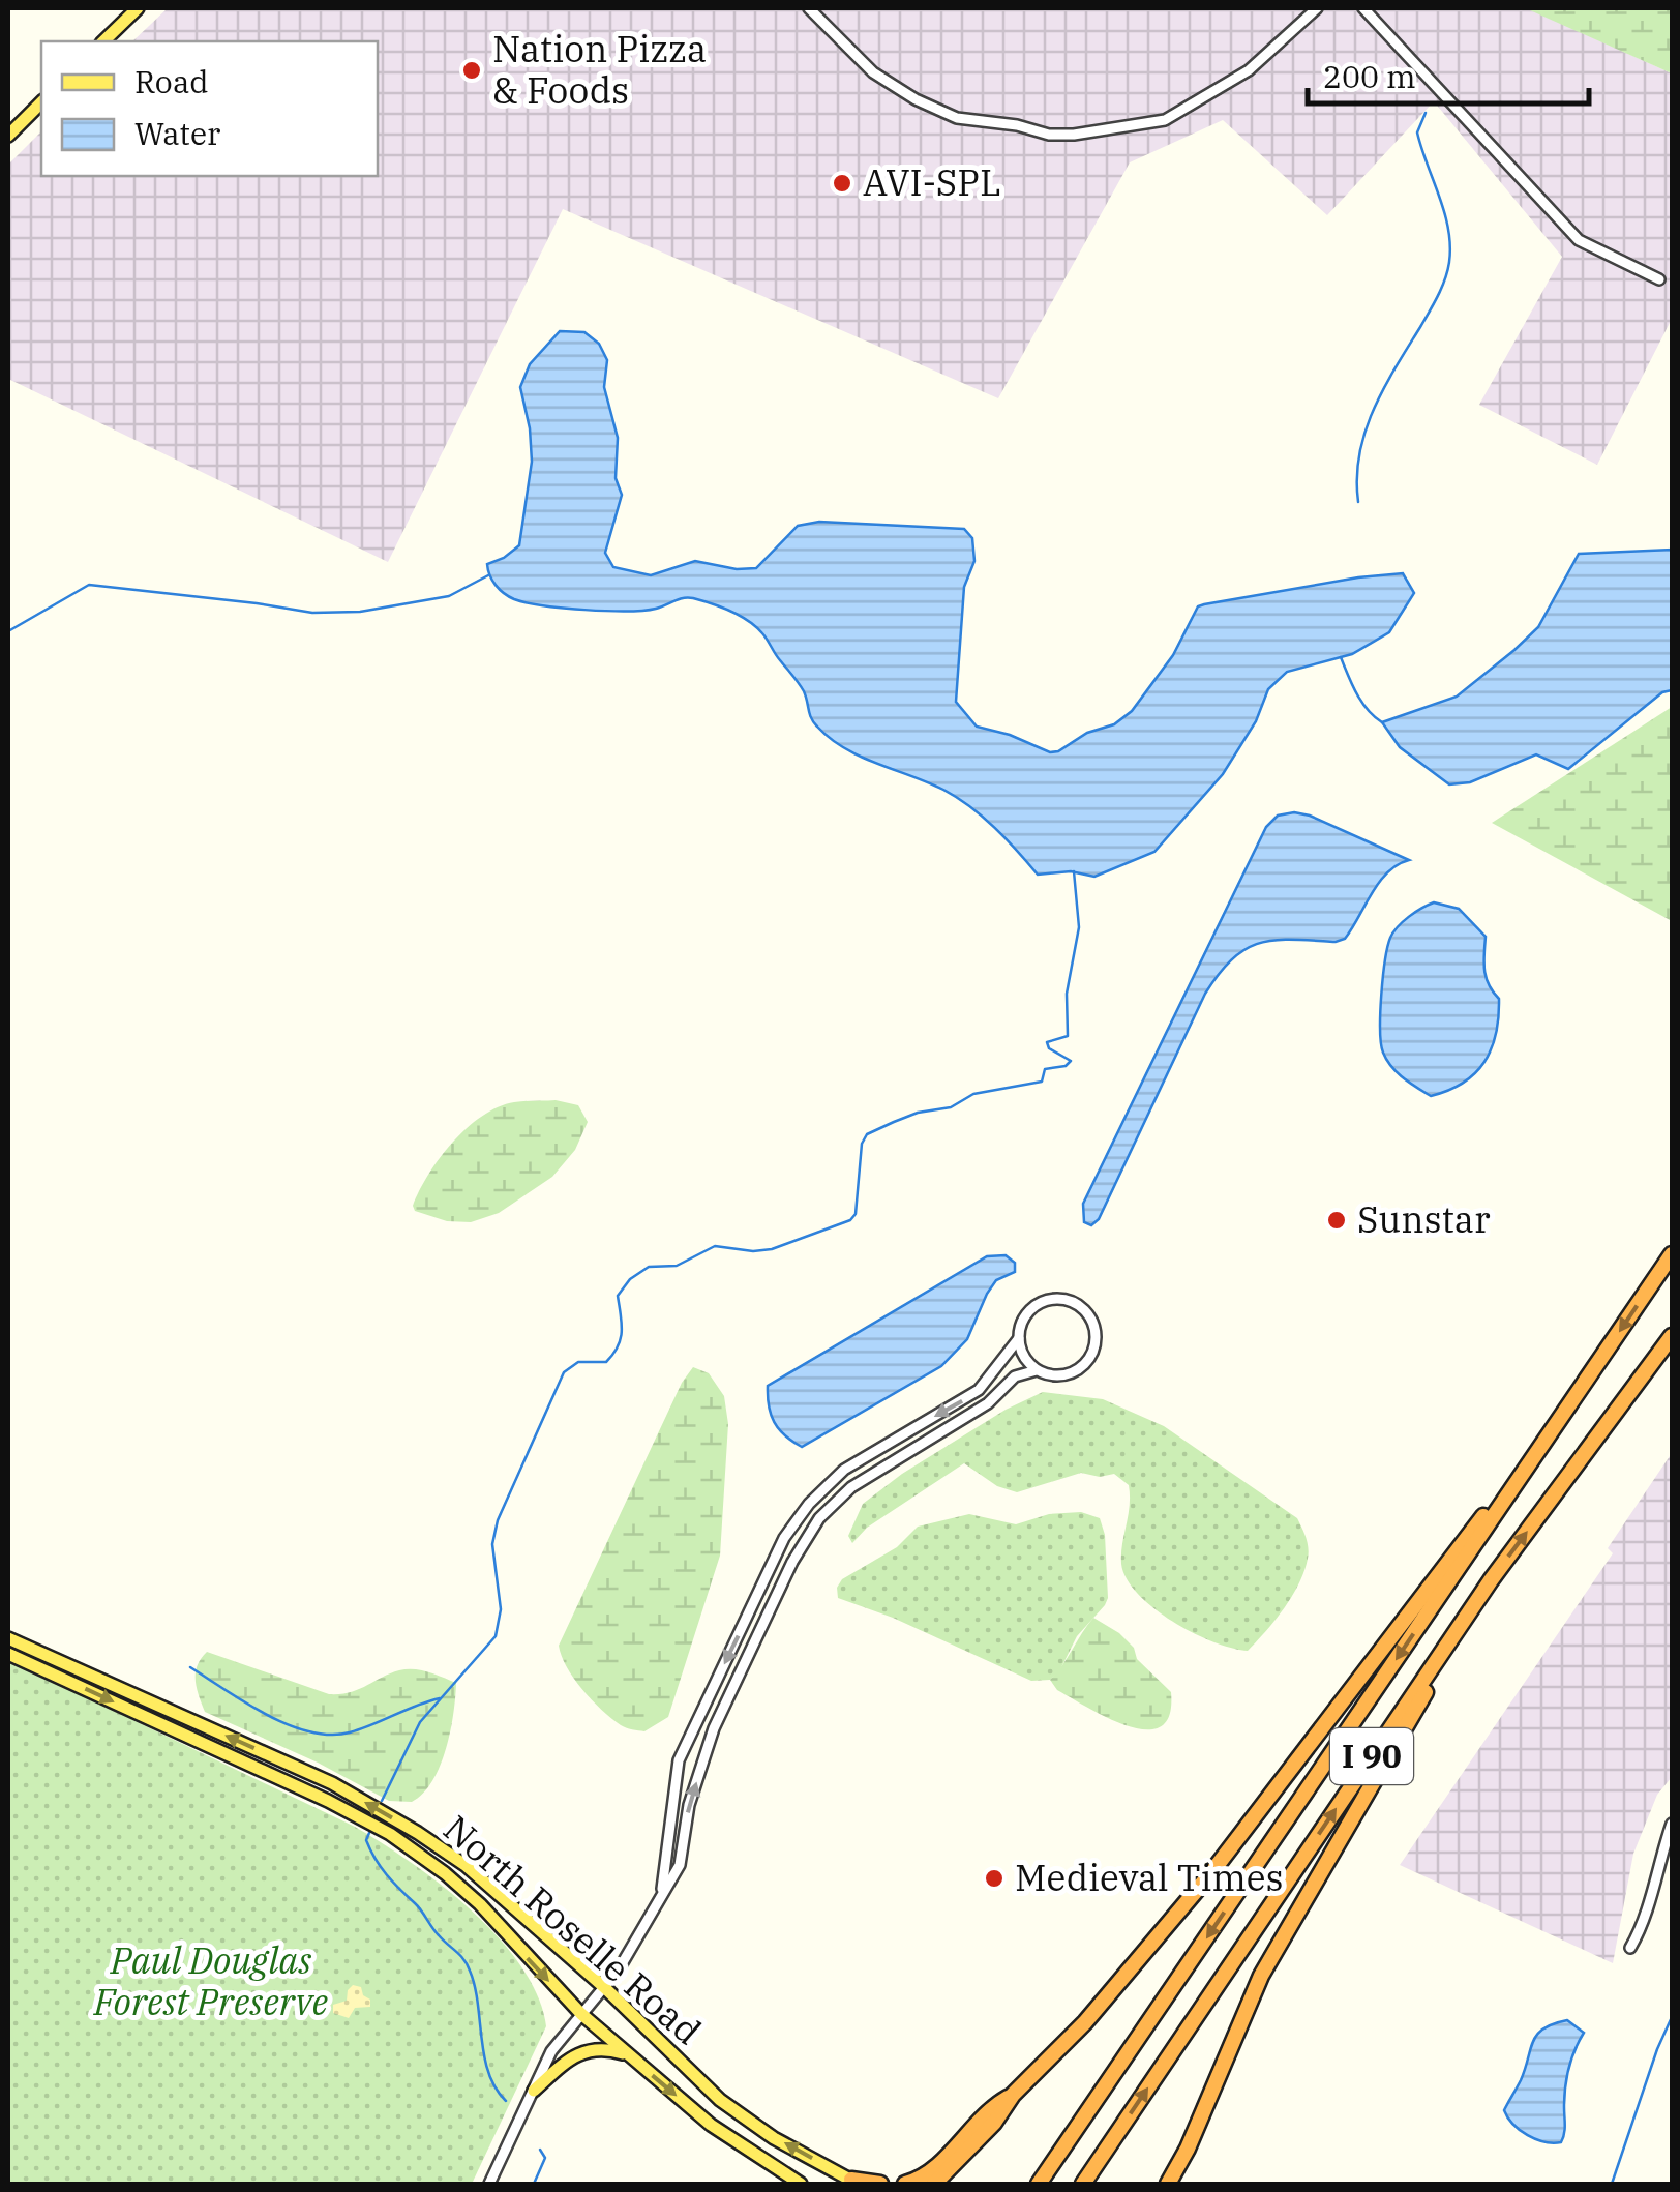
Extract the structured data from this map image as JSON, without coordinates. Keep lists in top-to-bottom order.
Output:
{
  "streets": {
    "highway": ["I 90"],
    "main road": ["North Roselle Road"]
  },
  "parks": ["Paul Douglas Forest Preserve"],
  "places": [
    "Nation Pizza & Foods",
    "AVI-SPL",
    "Sunstar",
    "Medieval Times"
  ],
  "legend": ["Road", "Water"],
  "scale_bar": "200 m"
}
